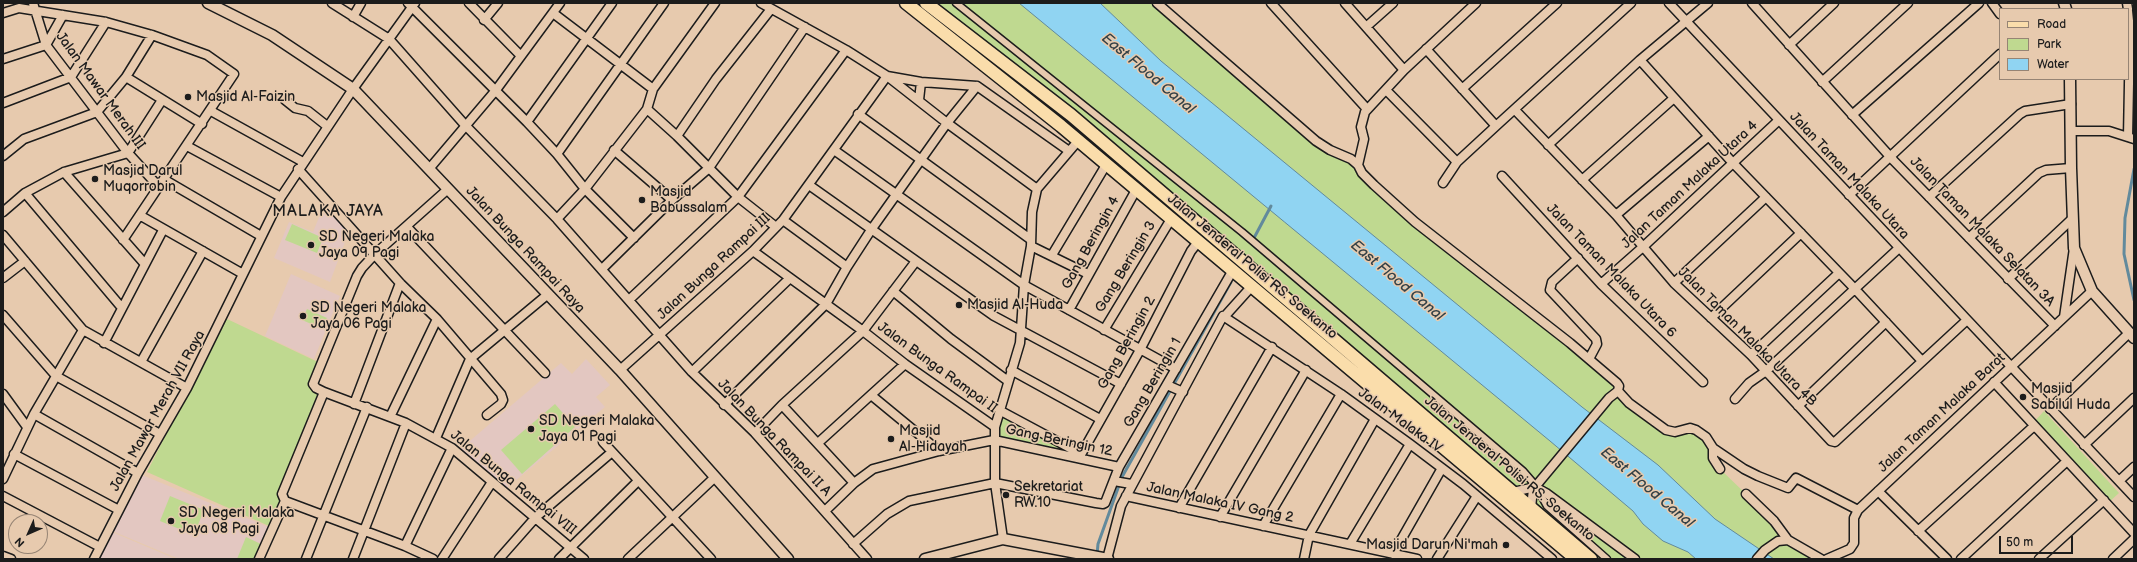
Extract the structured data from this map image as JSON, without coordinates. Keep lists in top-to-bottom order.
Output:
{
  "streets": {
    "main road": ["Jalan Jenderal Polisi RS. Soekanto"],
    "street": [
      "Jalan Mawar Merah III",
      "Jalan Taman Malaka Utara",
      "Jalan Taman Malaka Utara 4",
      "Jalan Taman Malaka Selatan 3A",
      "Gang Beringin 4",
      "Jalan Bunga Rampai Raya",
      "Jalan Bunga Rampai III",
      "Gang Beringin 3",
      "Jalan Taman Malaka Utara 6",
      "Jalan Taman Malaka Utara 4B",
      "Gang Beringin 2",
      "Jalan Bunga Rampai II",
      "Gang Beringin 1",
      "Jalan Mawar Merah VII Raya",
      "Jalan Taman Malaka Barat",
      "Jalan Malaka IV",
      "Jalan Bunga Rampai II A",
      "Gang Beringin 12",
      "Jalan Bunga Rampai VIII",
      "Jalan Malaka IV Gang 2"
    ]
  },
  "crossings": [
    ["Jalan Taman Malaka Utara", "Jalan Taman Malaka Utara 4"],
    ["Jalan Taman Malaka Utara", "Jalan Taman Malaka Barat"],
    ["Jalan Taman Malaka Utara 4", "Jalan Taman Malaka Utara 6"],
    ["Jalan Taman Malaka Utara 4", "Jalan Taman Malaka Utara 4B"],
    ["Jalan Taman Malaka Selatan 3A", "Jalan Taman Malaka Barat"],
    ["Gang Beringin 4", "Jalan Jenderal Polisi RS. Soekanto"],
    ["Jalan Bunga Rampai Raya", "Jalan Bunga Rampai III"],
    ["Jalan Bunga Rampai Raya", "Jalan Mawar Merah VII Raya"],
    ["Jalan Bunga Rampai III", "Jalan Bunga Rampai II"],
    ["Jalan Bunga Rampai III", "Jalan Bunga Rampai II A"],
    ["Gang Beringin 3", "Jalan Jenderal Polisi RS. Soekanto"],
    ["Jalan Jenderal Polisi RS. Soekanto", "Gang Beringin 2"],
    ["Jalan Jenderal Polisi RS. Soekanto", "Gang Beringin 1"],
    ["Gang Beringin 2", "Gang Beringin 12"],
    ["Gang Beringin 1", "Gang Beringin 12"],
    ["Jalan Mawar Merah VII Raya", "Jalan Bunga Rampai II A"]
  ],
  "districts": ["MALAKA JAYA"],
  "water": ["East Flood Canal"],
  "places": [
    "Masjid Al-Faizin",
    "Masjid Darul Muqorrobin",
    "Masjid Babussalam",
    "SD Negeri Malaka Jaya 09 Pagi",
    "Masjid Al-Huda",
    "SD Negeri Malaka Jaya 06 Pagi",
    "Masjid Sabilul Huda",
    "SD Negeri Malaka Jaya 01 Pagi",
    "Masjid Al-Hidayah",
    "Sekretariat RW.10",
    "SD Negeri Malaka Jaya 08 Pagi",
    "Masjid Darun Ni'mah"
  ],
  "legend": ["Road", "Park", "Water"],
  "scale_bar": "50 m",
  "north": "bottom left"
}
